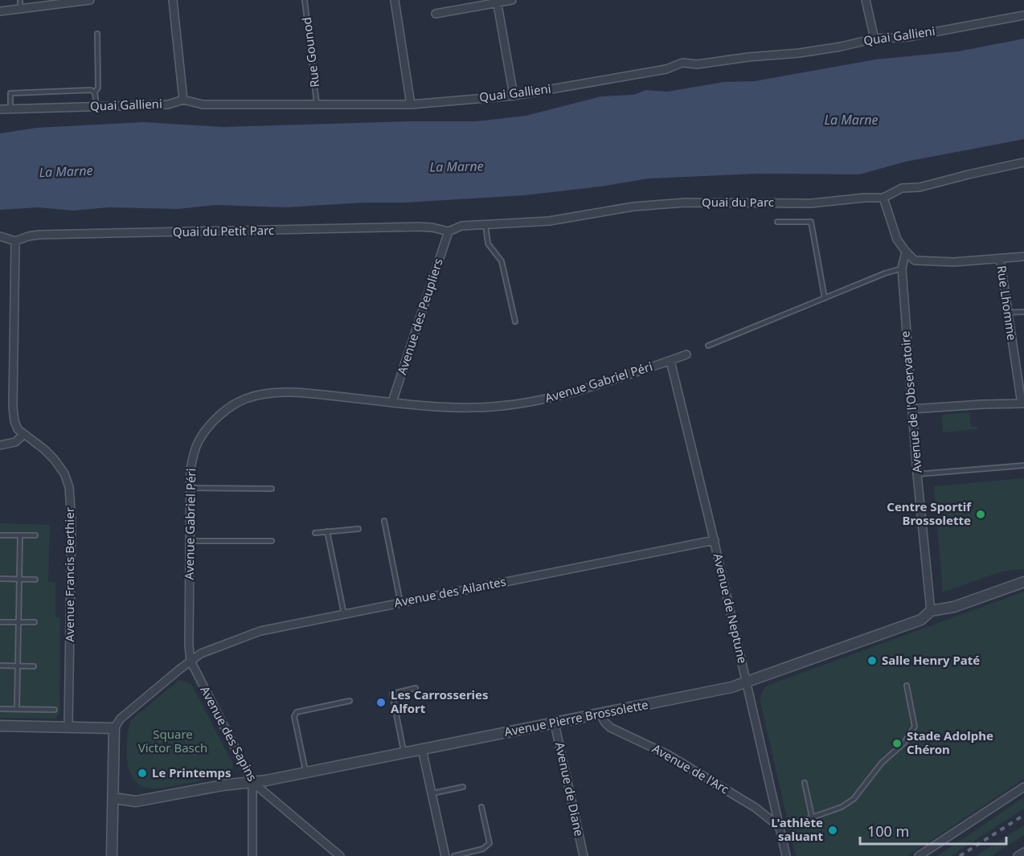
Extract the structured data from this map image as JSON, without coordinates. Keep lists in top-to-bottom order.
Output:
{
  "streets": {
    "street": [
      "Quai Gallieni",
      "Quai du Parc",
      "Quai du Petit Parc",
      "Rue Lhomme",
      "Avenue des Peupliers",
      "Avenue Gabriel Péri",
      "Avenue de l'Observatoire",
      "Avenue Francis Berthier",
      "Avenue des Ailantes",
      "Avenue de Neptune",
      "Avenue Pierre Brossolette",
      "Avenue des Sapins",
      "Avenue de l'Arc",
      "Avenue de Diane"
    ],
    "lane": ["Rue Gounod"]
  },
  "crossings": [
    ["Quai Gallieni", "Rue Gounod"],
    ["Quai du Parc", "Quai du Petit Parc"],
    ["Quai du Parc", "Avenue des Peupliers"],
    ["Quai du Petit Parc", "Avenue des Peupliers"],
    ["Quai du Petit Parc", "Avenue Francis Berthier"],
    ["Avenue des Peupliers", "Avenue Gabriel Péri"],
    ["Avenue Gabriel Péri", "Avenue des Ailantes"],
    ["Avenue Gabriel Péri", "Avenue de Neptune"],
    ["Avenue Gabriel Péri", "Avenue des Sapins"],
    ["Avenue de l'Observatoire", "Avenue Pierre Brossolette"],
    ["Avenue des Ailantes", "Avenue de Neptune"],
    ["Avenue des Ailantes", "Avenue des Sapins"],
    ["Avenue de Neptune", "Avenue Pierre Brossolette"],
    ["Avenue de Neptune", "Avenue de l'Arc"],
    ["Avenue Pierre Brossolette", "Avenue des Sapins"],
    ["Avenue Pierre Brossolette", "Avenue de l'Arc"],
    ["Avenue Pierre Brossolette", "Avenue de Diane"]
  ],
  "water": ["La Marne"],
  "parks": ["Square Victor Basch"],
  "places": [
    "Centre Sportif Brossolette",
    "Salle Henry Paté",
    "Les Carrosseries Alfort",
    "Stade Adolphe Chéron",
    "Le Printemps",
    "L'athlète saluant"
  ],
  "scale_bar": "100 m"
}
